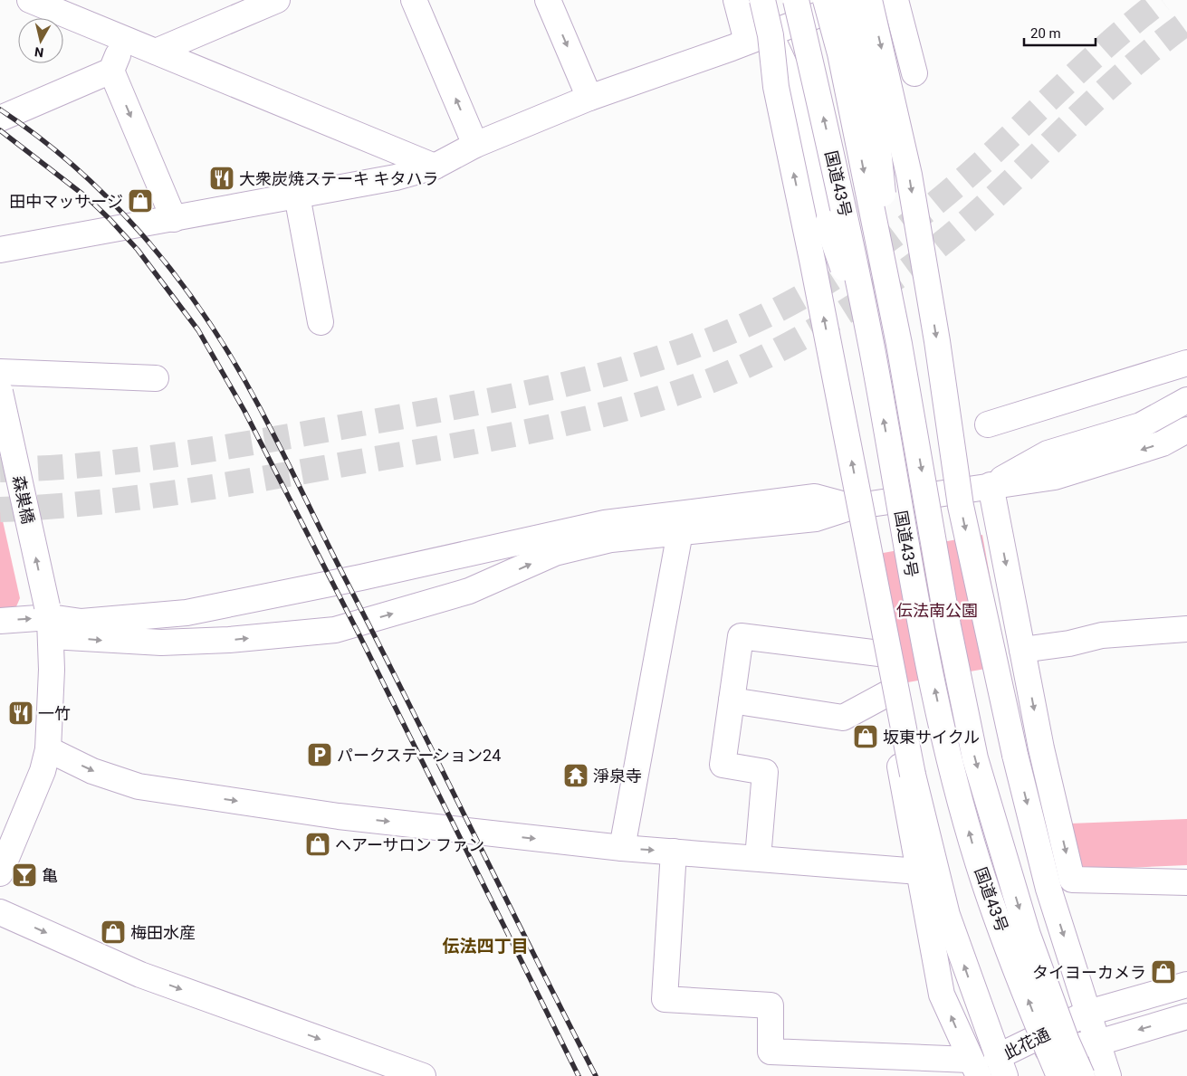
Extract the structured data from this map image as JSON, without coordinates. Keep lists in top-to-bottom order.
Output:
{
  "streets": {
    "main road": ["国道43号", "森巣橋", "此花通"]
  },
  "one_way": ["森巣橋"],
  "districts": ["伝法四丁目"],
  "parks": ["伝法南公園"],
  "places": {
    "restaurant": ["大衆炭焼ステーキ キタハラ", "一竹"],
    "shop": [
      "田中マッサージ",
      "坂東サイクル",
      "ヘアーサロン ファン",
      "梅田水産",
      "タイヨーカメラ"
    ],
    "parking": ["パークステーション24"],
    "temple": ["淨泉寺"],
    "bar": ["亀"]
  },
  "scale_bar": "20 m",
  "north": "bottom"
}
